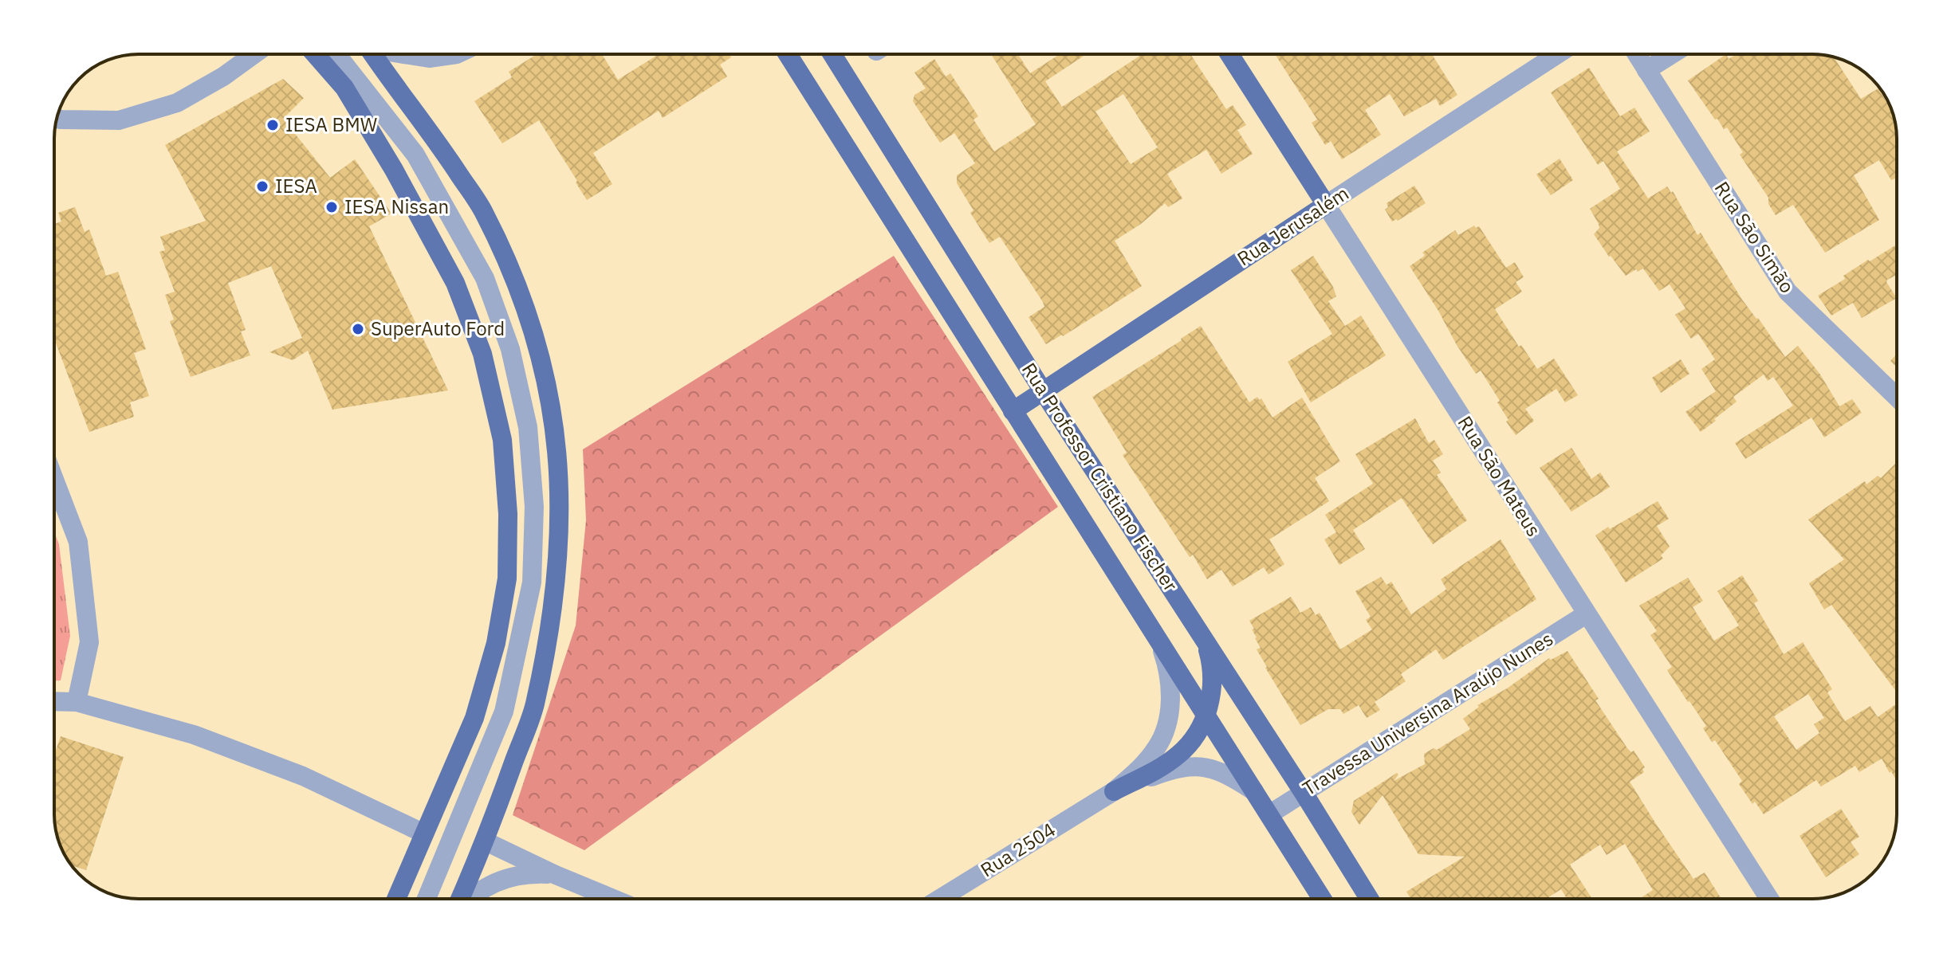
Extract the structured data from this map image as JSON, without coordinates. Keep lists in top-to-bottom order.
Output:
{
  "streets": {
    "main road": ["Rua Jerusalém", "Rua São Mateus", "Rua Professor Cristiano Fischer"],
    "street": ["Rua São Simão", "Travessa Universina Araújo Nunes", "Rua 2504"]
  },
  "crossings": [
    ["Rua Jerusalém", "Rua São Mateus"],
    ["Rua Jerusalém", "Rua Professor Cristiano Fischer"],
    ["Rua São Mateus", "Travessa Universina Araújo Nunes"],
    ["Rua Professor Cristiano Fischer", "Travessa Universina Araújo Nunes"],
    ["Rua Professor Cristiano Fischer", "Rua 2504"]
  ],
  "places": [
    "IESA BMW",
    "IESA",
    "IESA Nissan",
    "SuperAuto Ford"
  ]
}
